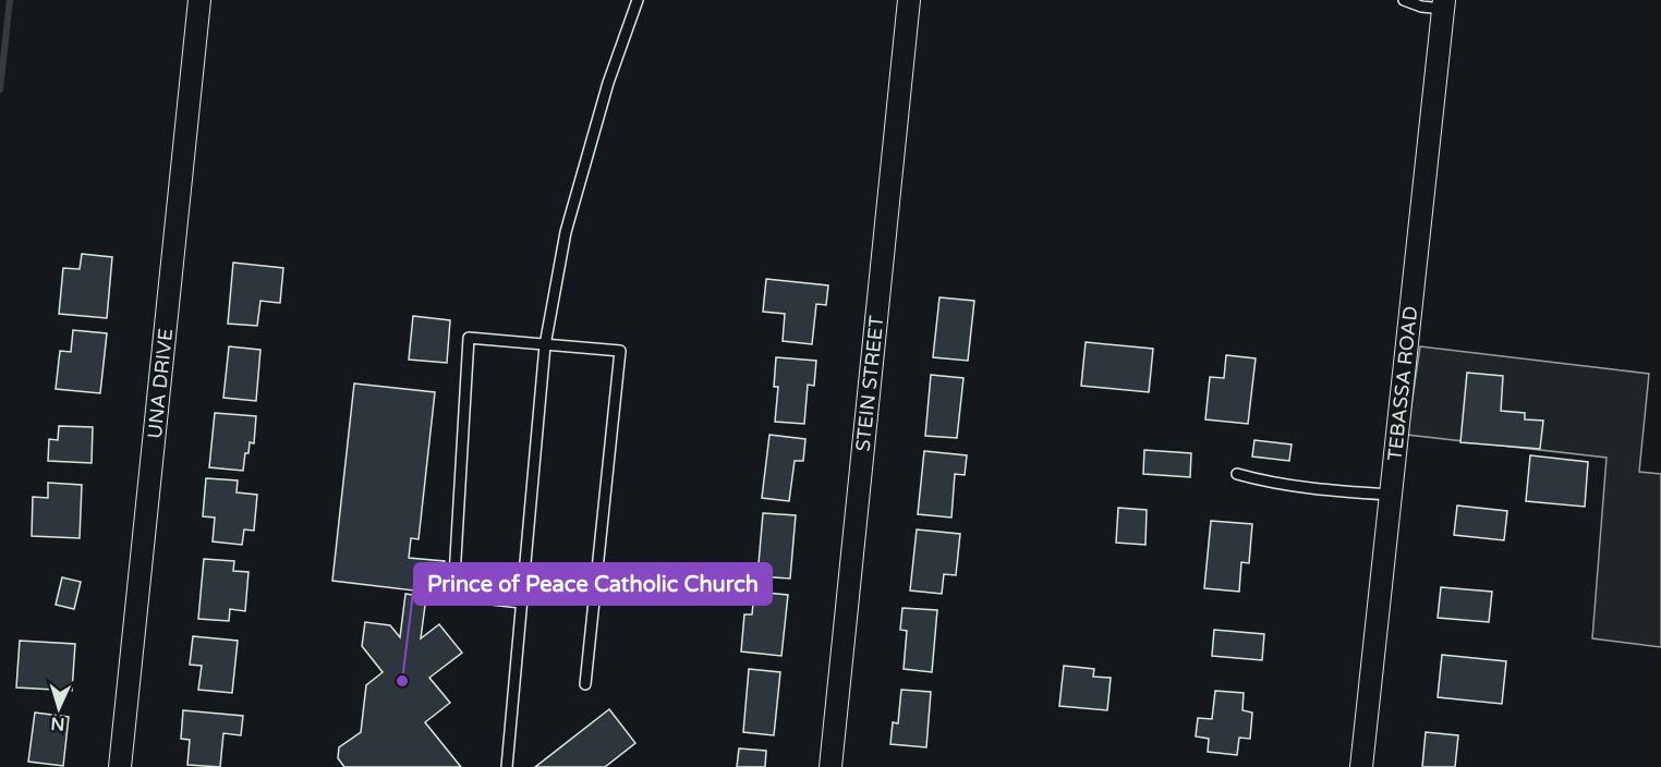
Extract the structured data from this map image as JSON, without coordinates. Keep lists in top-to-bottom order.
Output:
{
  "streets": {
    "street": ["UNA DRIVE", "STEIN STREET", "TEBASSA ROAD"]
  },
  "places": ["Prince of Peace Catholic Church"],
  "north": "bottom"
}
